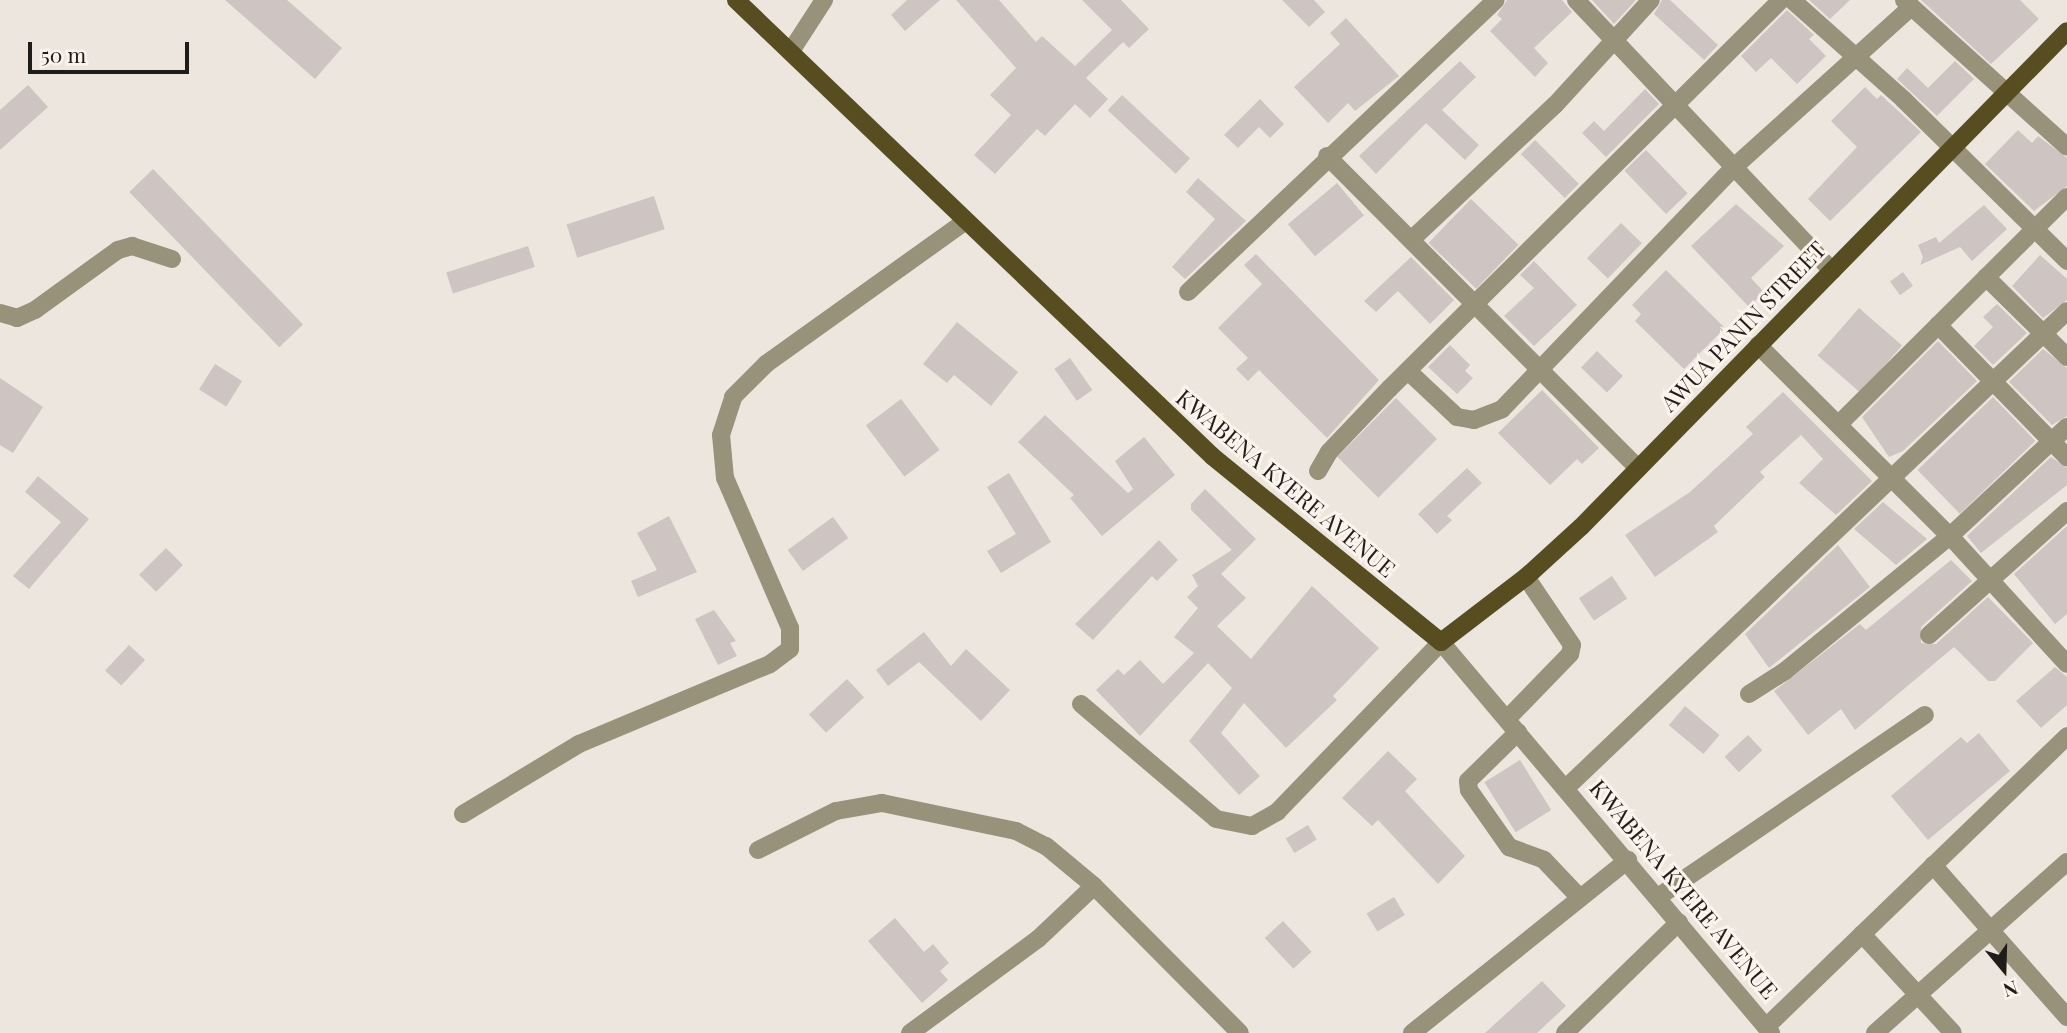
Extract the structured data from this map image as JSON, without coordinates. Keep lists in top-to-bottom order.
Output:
{
  "streets": {
    "main road": ["AWUA PANIN STREET", "KWABENA KYERE AVENUE"]
  },
  "crossings": [
    ["AWUA PANIN STREET", "KWABENA KYERE AVENUE"]
  ],
  "scale_bar": "50 m",
  "north": "bottom"
}
